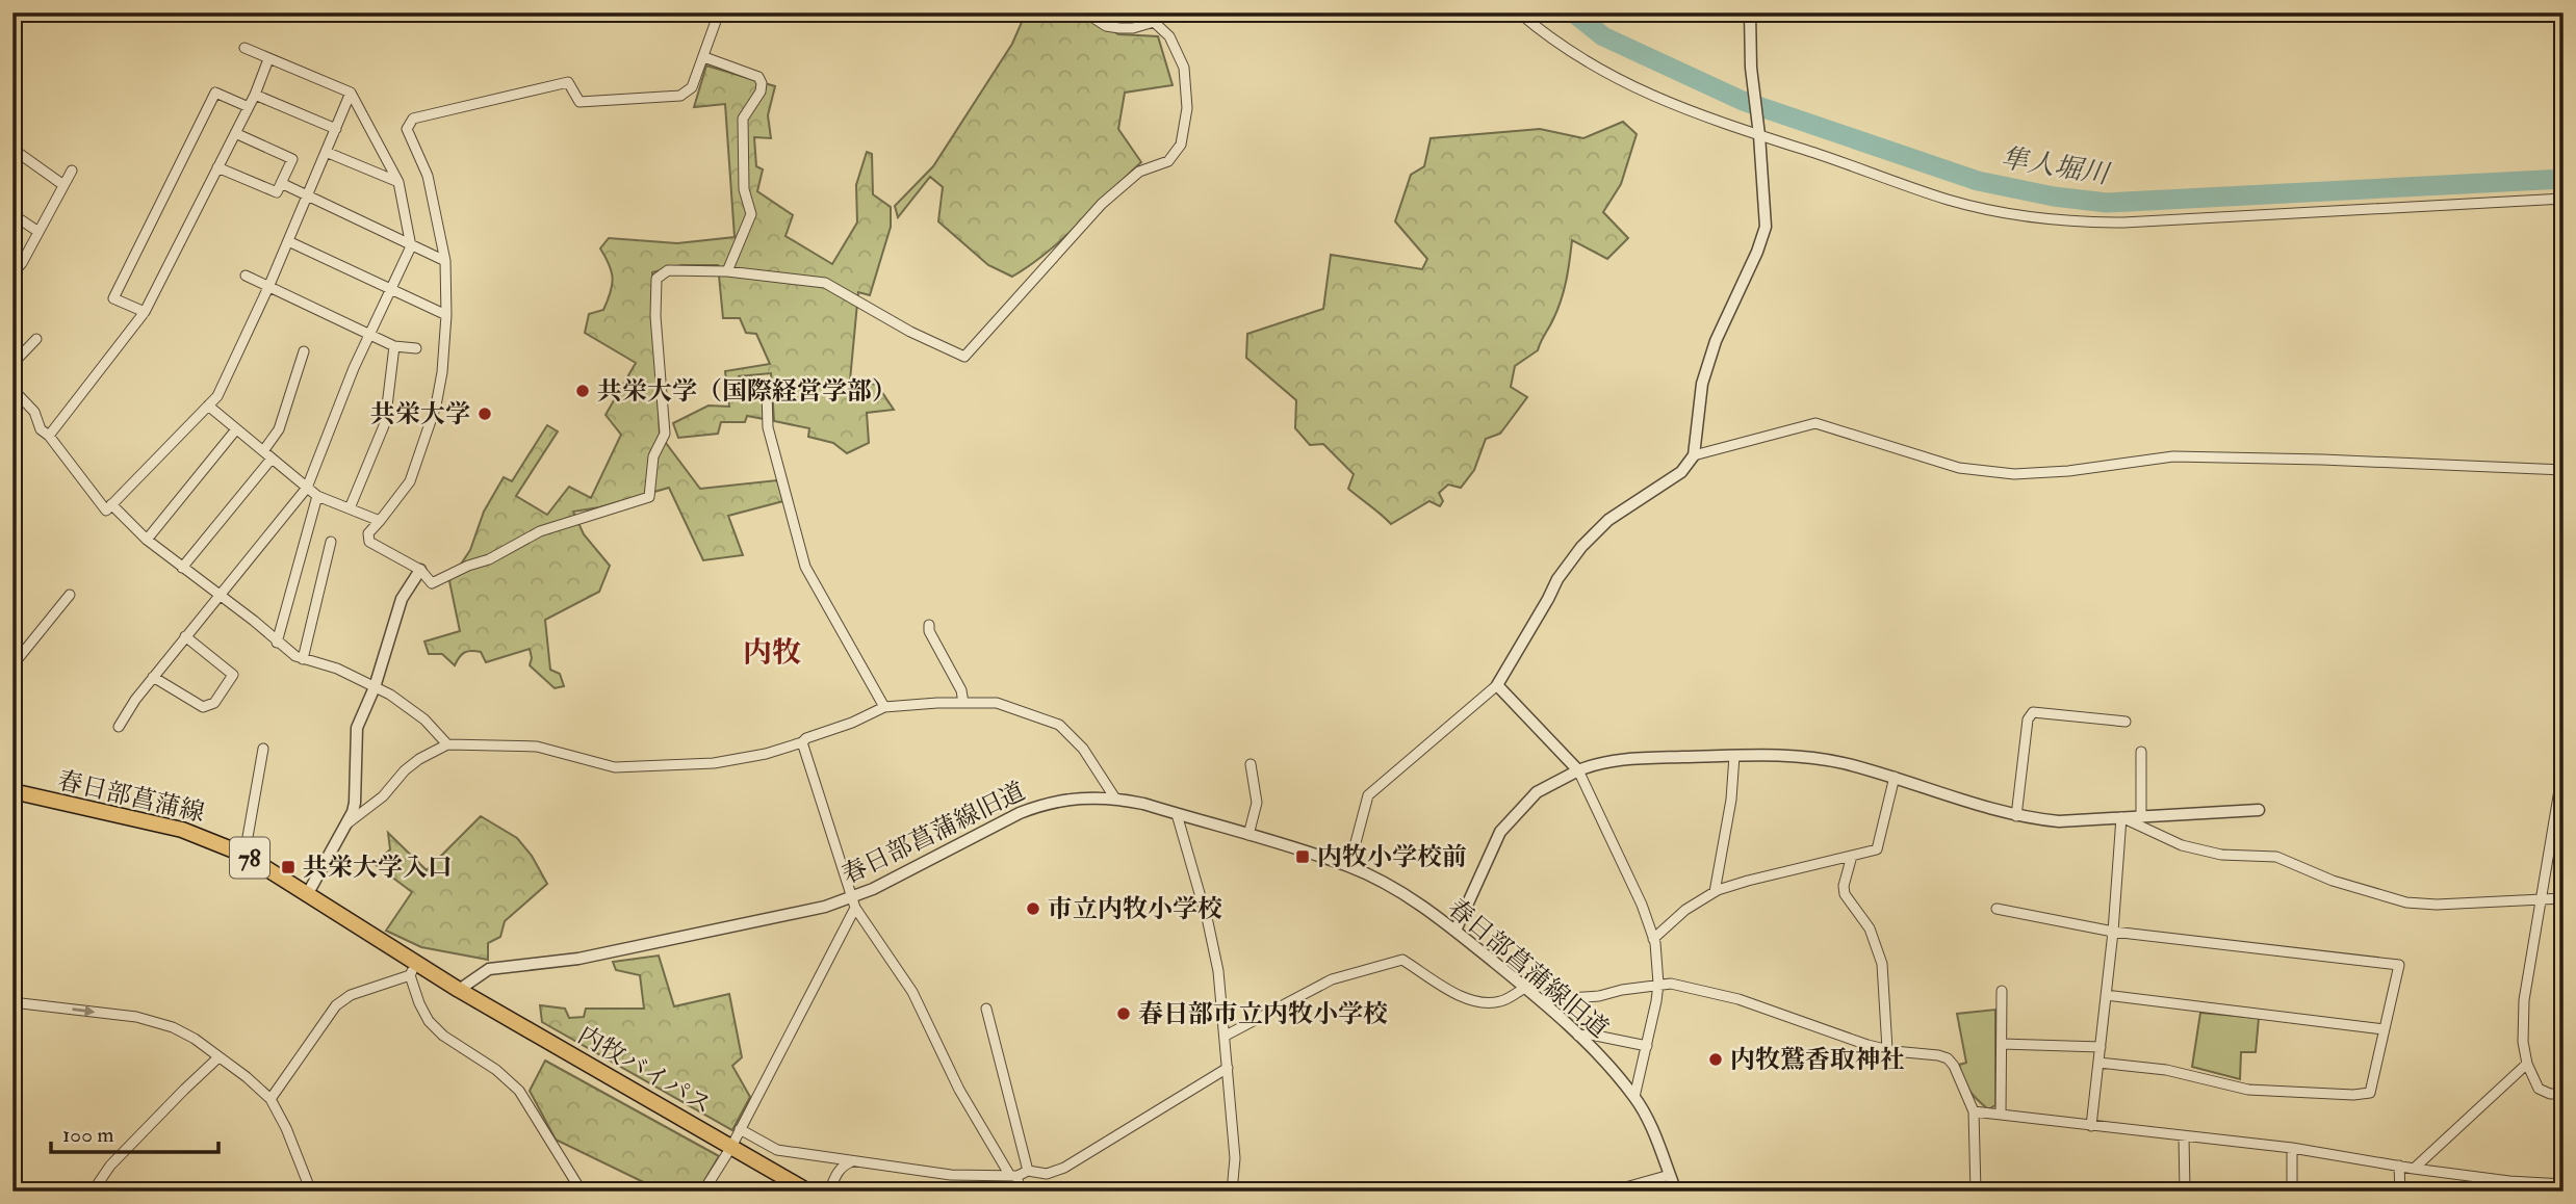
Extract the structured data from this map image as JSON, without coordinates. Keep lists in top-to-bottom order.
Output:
{
  "streets": {
    "main road": ["春日部菖蒲線", "78", "内牧バイパス"],
    "street": ["春日部菖蒲線旧道"]
  },
  "crossings": [
    ["春日部菖蒲線", "春日部菖蒲線旧道"],
    ["春日部菖蒲線", "内牧バイパス"],
    ["春日部菖蒲線旧道", "内牧バイパス"]
  ],
  "districts": ["内牧"],
  "water": ["隼人堀川"],
  "places": {
    "other": [
      "共栄大学（国際経営学部）",
      "共栄大学",
      "市立内牧小学校",
      "春日部市立内牧小学校",
      "内牧鷲香取神社"
    ],
    "transit": ["内牧小学校前", "共栄大学入口"]
  },
  "scale_bar": "100 m"
}
